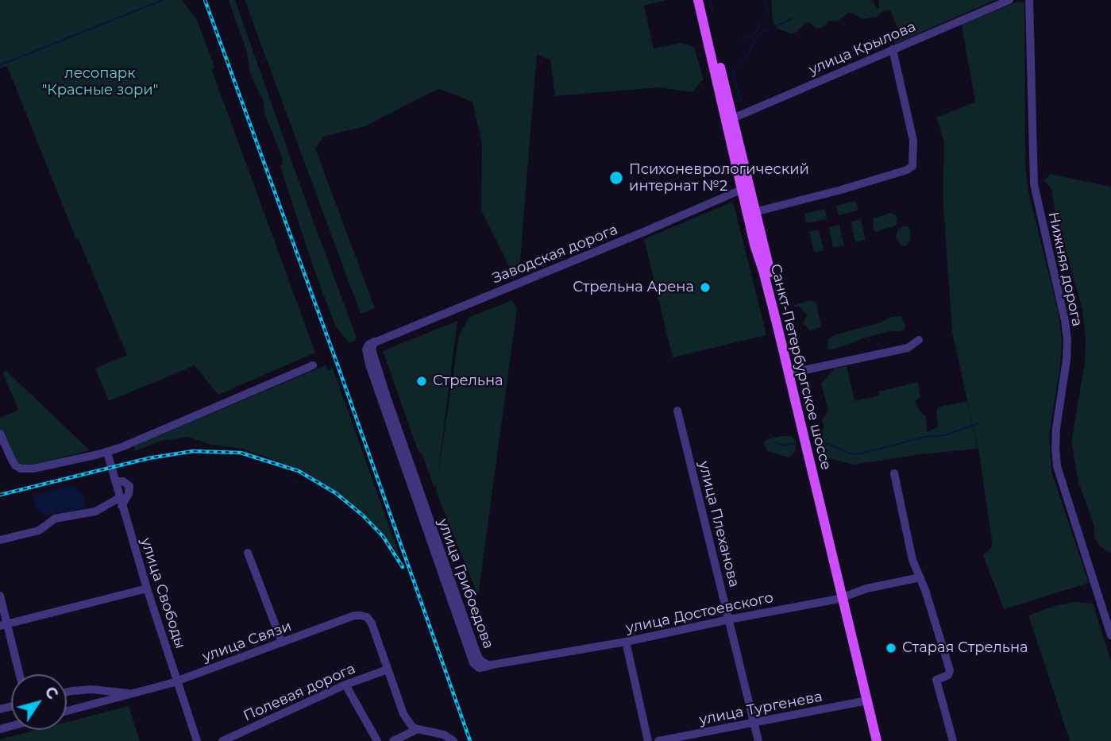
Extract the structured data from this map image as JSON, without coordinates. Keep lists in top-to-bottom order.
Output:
{
  "streets": {
    "main road": ["Санкт-Петербургское шоссе"],
    "street": [
      "улица Крылова",
      "Заводская дорога",
      "Нижняя дорога",
      "улица Плеханова",
      "улица Грибоедова",
      "улица Свободы",
      "улица Достоевского",
      "улица Связи",
      "Полевая дорога",
      "улица Тургенева"
    ]
  },
  "crossings": [
    ["улица Крылова", "Санкт-Петербургское шоссе"],
    ["Заводская дорога", "Санкт-Петербургское шоссе"],
    ["Заводская дорога", "улица Грибоедова"],
    ["Санкт-Петербургское шоссе", "улица Достоевского"],
    ["Санкт-Петербургское шоссе", "улица Тургенева"],
    ["улица Плеханова", "улица Достоевского"],
    ["улица Плеханова", "улица Тургенева"],
    ["улица Грибоедова", "улица Достоевского"],
    ["улица Свободы", "улица Связи"],
    ["улица Связи", "Полевая дорога"]
  ],
  "parks": ["лесопарк \"Красные зори\""],
  "places": [
    "Психоневрологический интернат №2",
    "Стрельна Арена",
    "Стрельна",
    "Старая Стрельна"
  ],
  "north": "top right"
}
